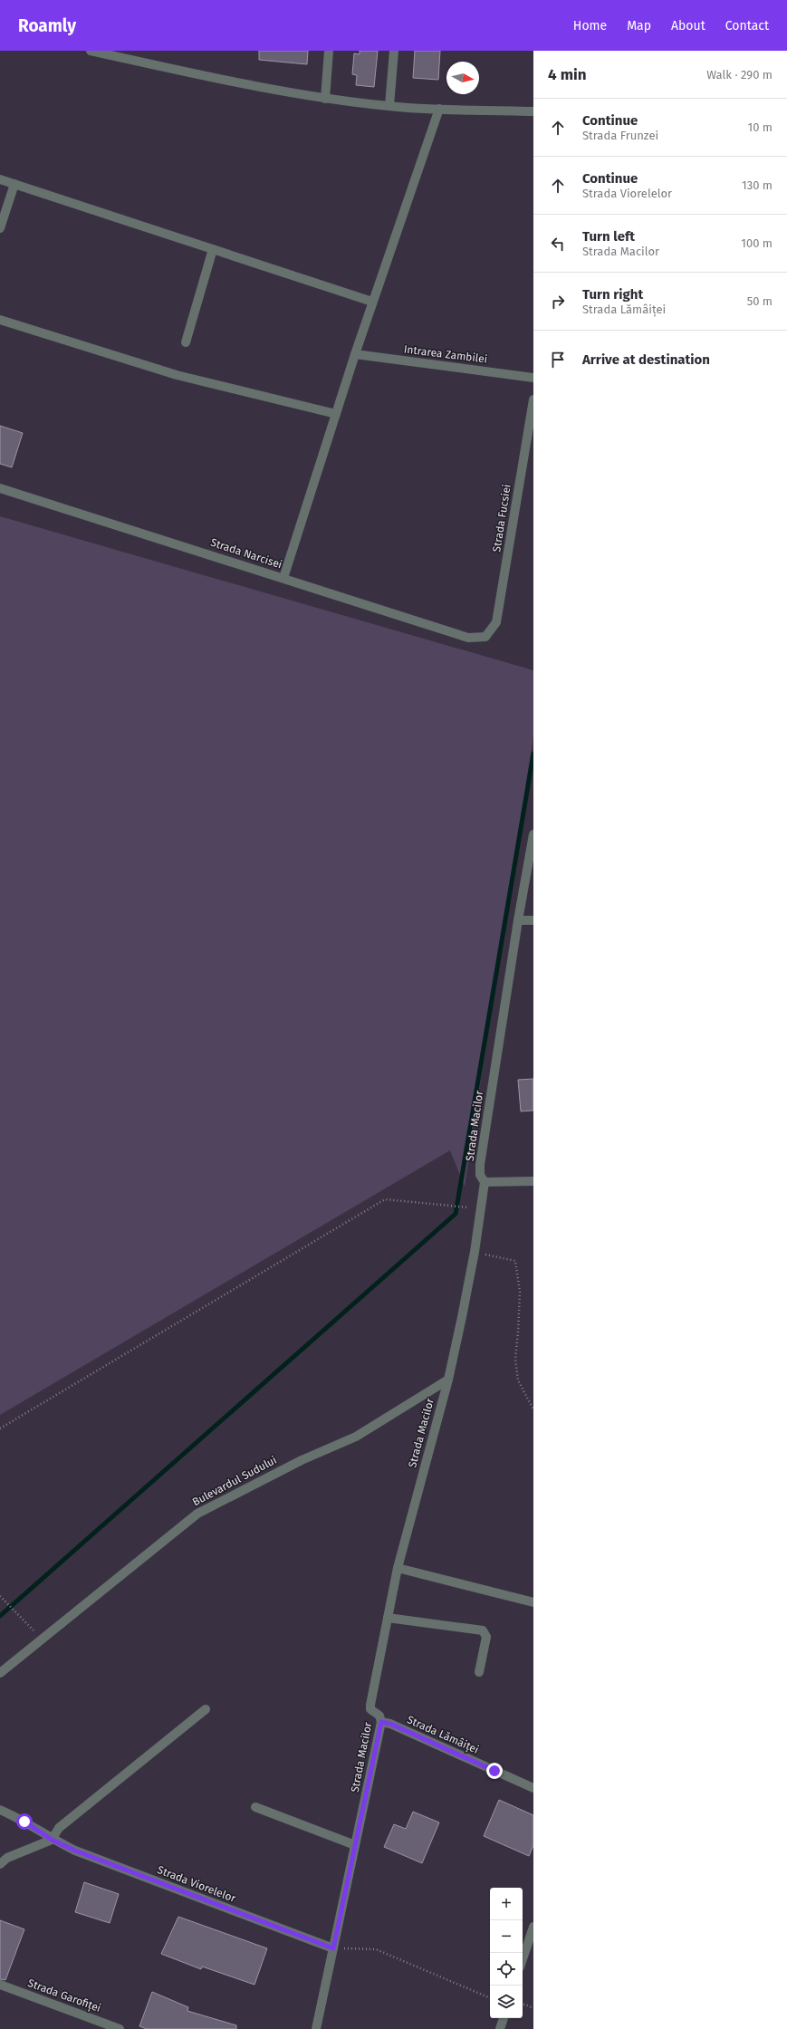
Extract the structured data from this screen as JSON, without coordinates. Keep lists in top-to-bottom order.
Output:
{
  "streets": {
    "street": [
      "Intrarea Zambilei",
      "Strada Fucsiei",
      "Strada Narcisei",
      "Strada Macilor",
      "Bulevardul Sudului",
      "Strada Lămâiței",
      "Strada Viorelelor",
      "Strada Garofiței"
    ]
  },
  "crossings": [
    ["Strada Fucsiei", "Strada Narcisei"],
    ["Strada Macilor", "Bulevardul Sudului"],
    ["Strada Macilor", "Strada Lămâiței"],
    ["Strada Macilor", "Strada Viorelelor"]
  ],
  "north": "right",
  "page": {
    "header": "Roamly",
    "nav": [
      "Home",
      "Map",
      "About",
      "Contact"
    ],
    "heading": ["4 min", "Walk · 290 m"],
    "list": [
      ["Continue", "Strada Frunzei", "10 m"],
      ["Continue", "Strada Viorelelor", "130 m"],
      ["Turn left", "Strada Macilor", "100 m"],
      ["Turn right", "Strada Lămâiței", "50 m"],
      "Arrive at destination"
    ],
    "map_buttons": ["+", "−"]
  }
}
